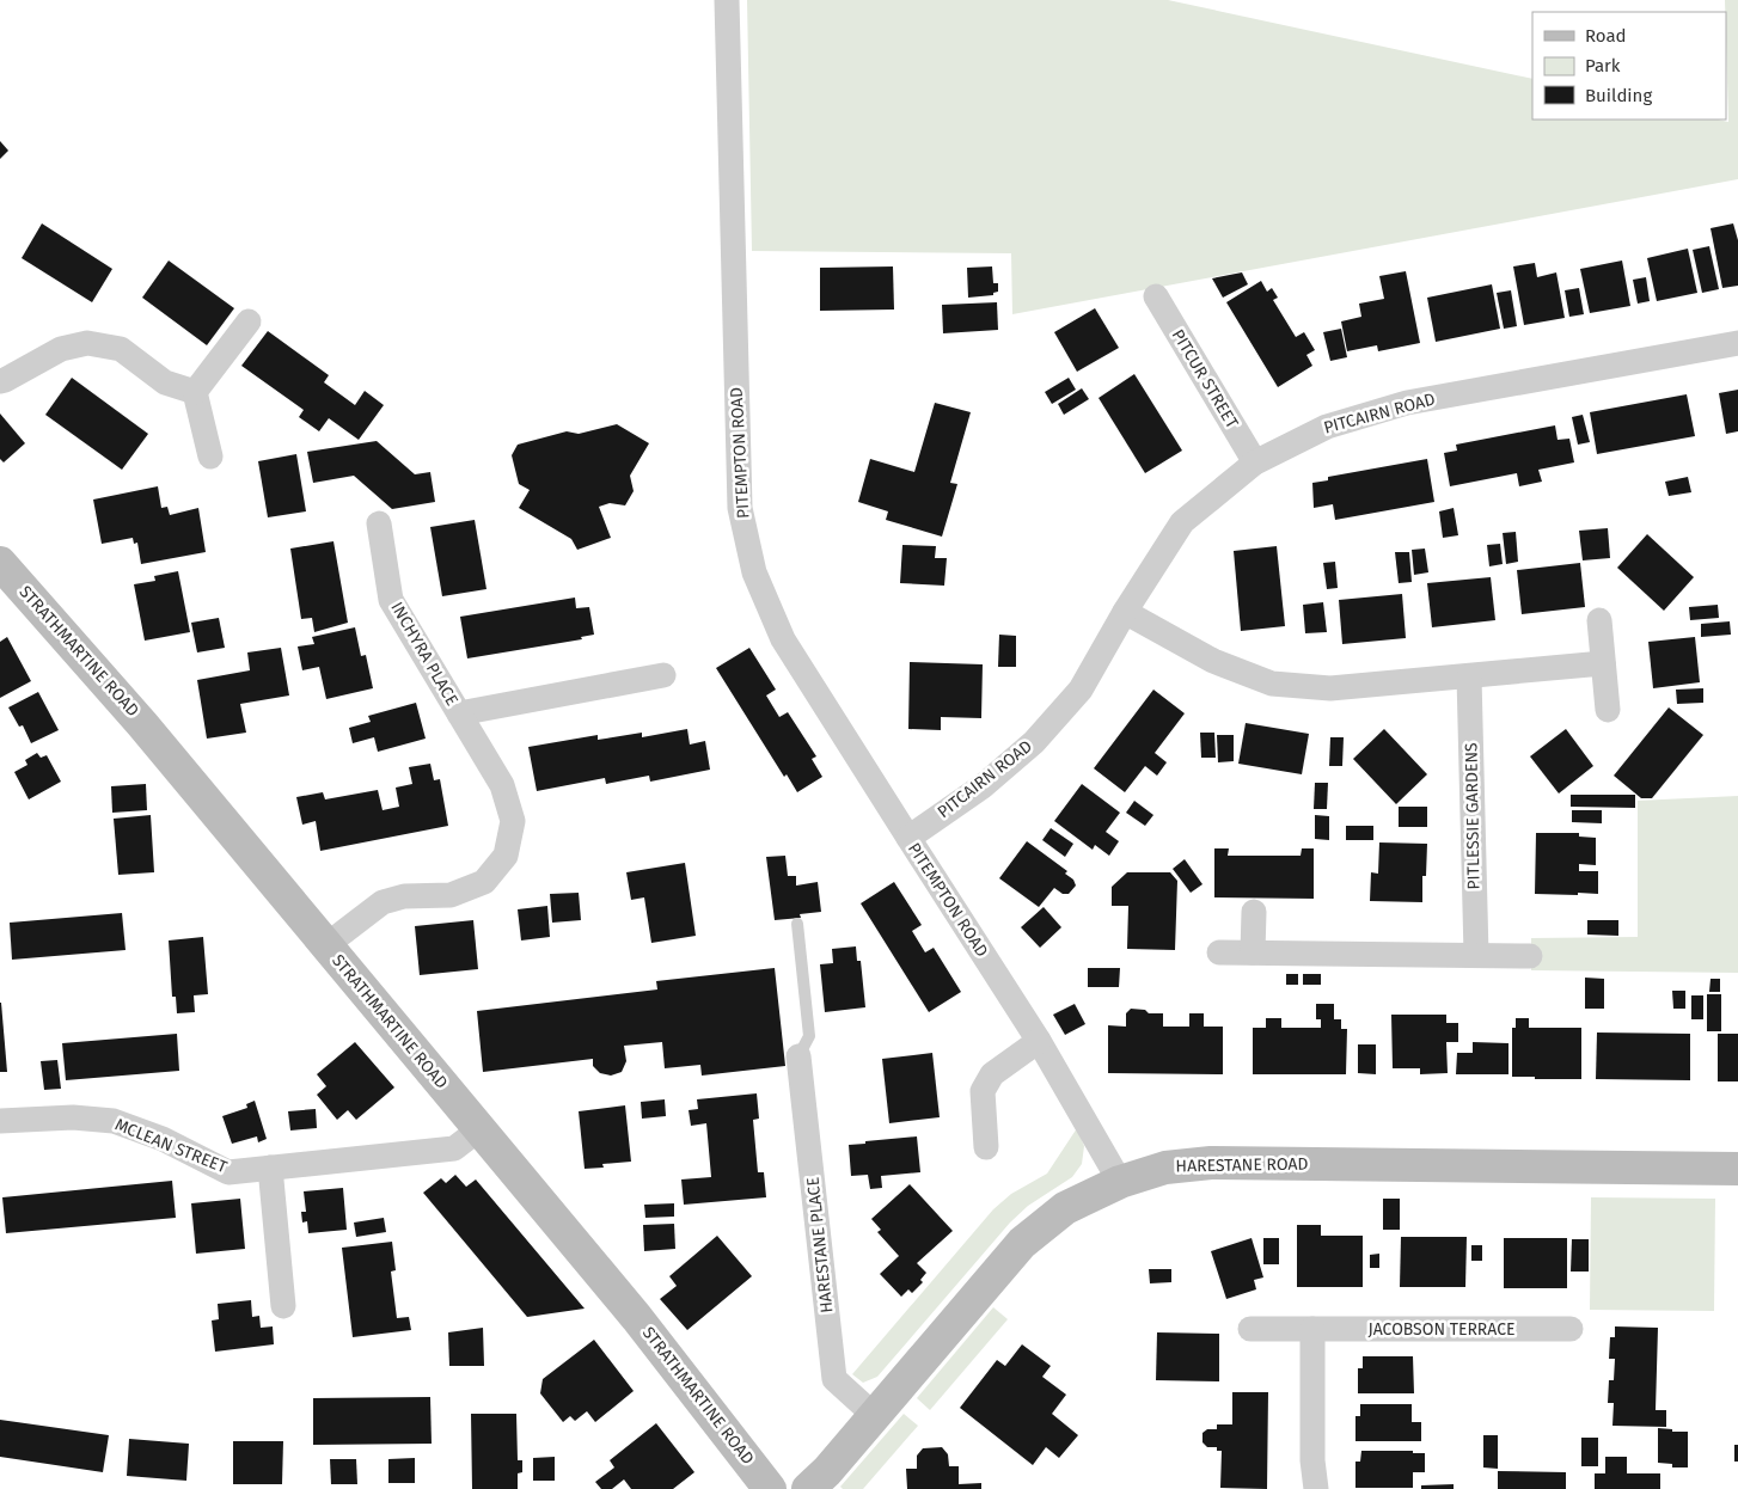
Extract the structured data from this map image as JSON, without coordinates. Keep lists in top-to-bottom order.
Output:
{
  "streets": {
    "street": [
      "PITCUR STREET",
      "PITCAIRN ROAD",
      "PITEMPTON ROAD",
      "STRATHMARTINE ROAD",
      "INCHYRA PLACE",
      "PITLESSIE GARDENS",
      "MCLEAN STREET",
      "HARESTANE ROAD",
      "HARESTANE PLACE",
      "JACOBSON TERRACE"
    ]
  },
  "crossings": [
    ["PITCUR STREET", "PITCAIRN ROAD"],
    ["PITCAIRN ROAD", "PITEMPTON ROAD"],
    ["PITEMPTON ROAD", "HARESTANE ROAD"],
    ["STRATHMARTINE ROAD", "INCHYRA PLACE"],
    ["STRATHMARTINE ROAD", "MCLEAN STREET"],
    ["HARESTANE ROAD", "HARESTANE PLACE"]
  ],
  "legend": ["Road", "Park", "Building"]
}
